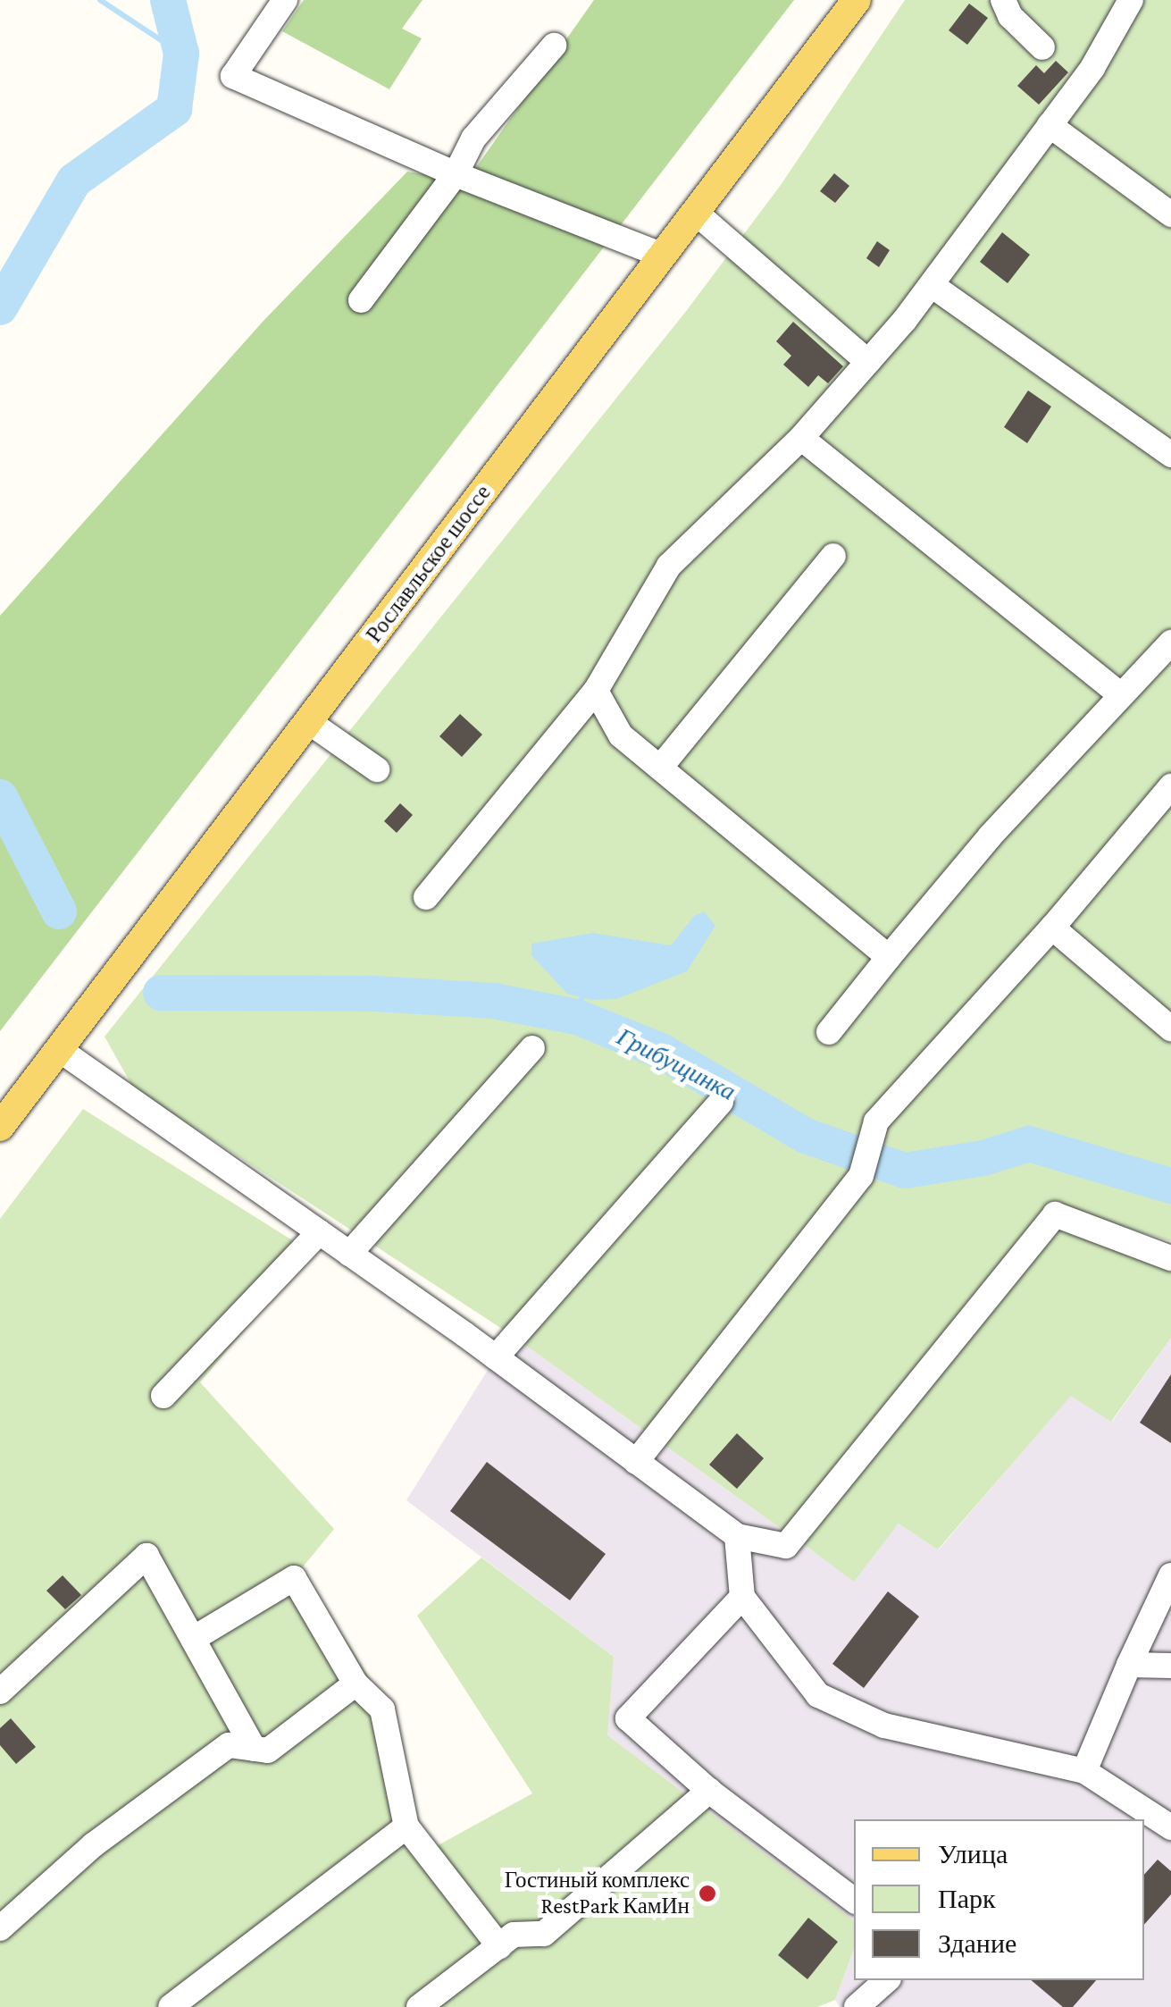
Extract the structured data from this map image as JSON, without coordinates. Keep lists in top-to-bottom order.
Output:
{
  "streets": {
    "main road": ["Рославльское шоссе"]
  },
  "water": ["Грибущинка"],
  "places": ["Гостиный комплекс RestPark КамИн"],
  "legend": ["Улица", "Парк", "Здание"]
}
